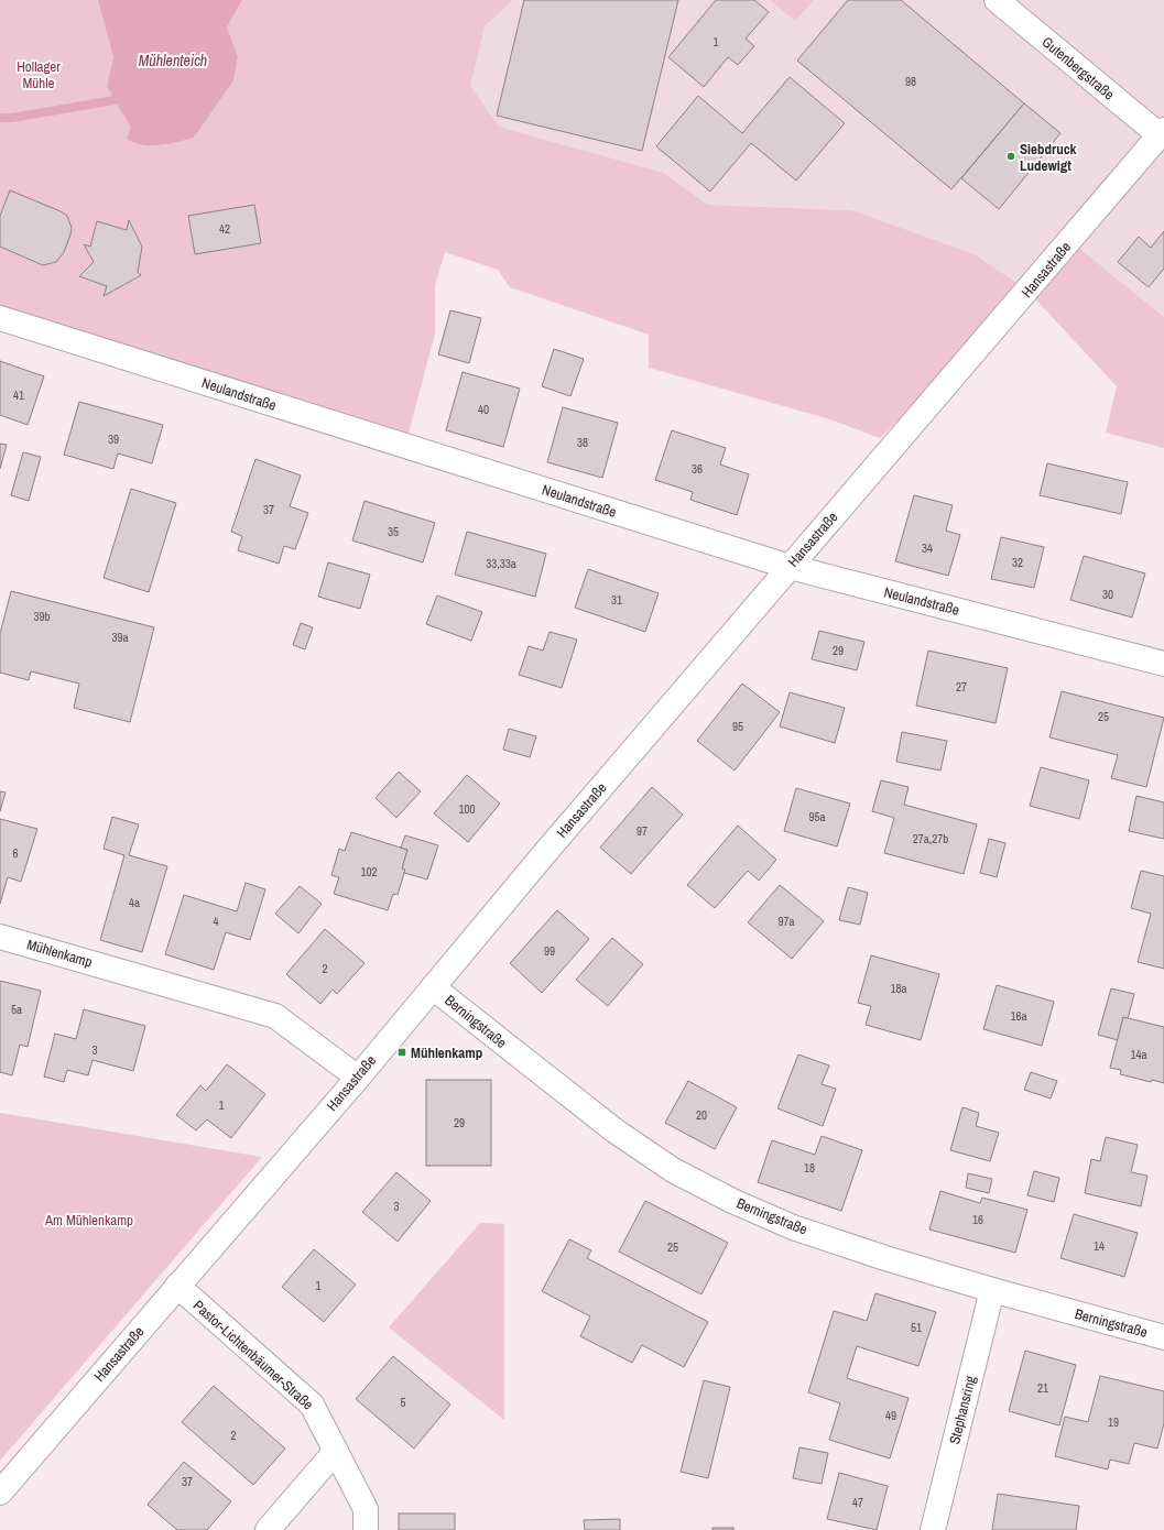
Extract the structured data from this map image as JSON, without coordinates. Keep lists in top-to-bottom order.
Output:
{
  "streets": {
    "street": [
      "Gutenbergstraße",
      "Hansastraße",
      "Neulandstraße",
      "Mühlenkamp",
      "Berningstraße",
      "Pastor-Lichtenbäumer-Straße",
      "Stephansring"
    ]
  },
  "crossings": [
    ["Gutenbergstraße", "Hansastraße"],
    ["Hansastraße", "Neulandstraße"],
    ["Hansastraße", "Mühlenkamp"],
    ["Hansastraße", "Berningstraße"],
    ["Hansastraße", "Pastor-Lichtenbäumer-Straße"],
    ["Berningstraße", "Stephansring"]
  ],
  "water": ["Mühlenteich"],
  "parks": ["Hollager Mühle", "Am Mühlenkamp"],
  "places": {
    "other": ["Siebdruck Ludewigt"],
    "transit": ["Mühlenkamp"]
  },
  "house_numbers": [
    "1",
    "98",
    "42",
    "41",
    "40",
    "39",
    "38",
    "36",
    "37",
    "35",
    "34",
    "32",
    "33,33a",
    "30",
    "31",
    "39b",
    "39a",
    "29",
    "27",
    "25",
    "95",
    "100",
    "95a",
    "97",
    "27a,27b",
    "6",
    "102",
    "4a",
    "4",
    "97a",
    "99",
    "2",
    "18a",
    "5a",
    "16a",
    "3",
    "14a",
    "1",
    "20",
    "29",
    "18",
    "3",
    "16",
    "14",
    "25",
    "1",
    "51",
    "21",
    "5",
    "49",
    "19",
    "2",
    "37",
    "47"
  ]
}
